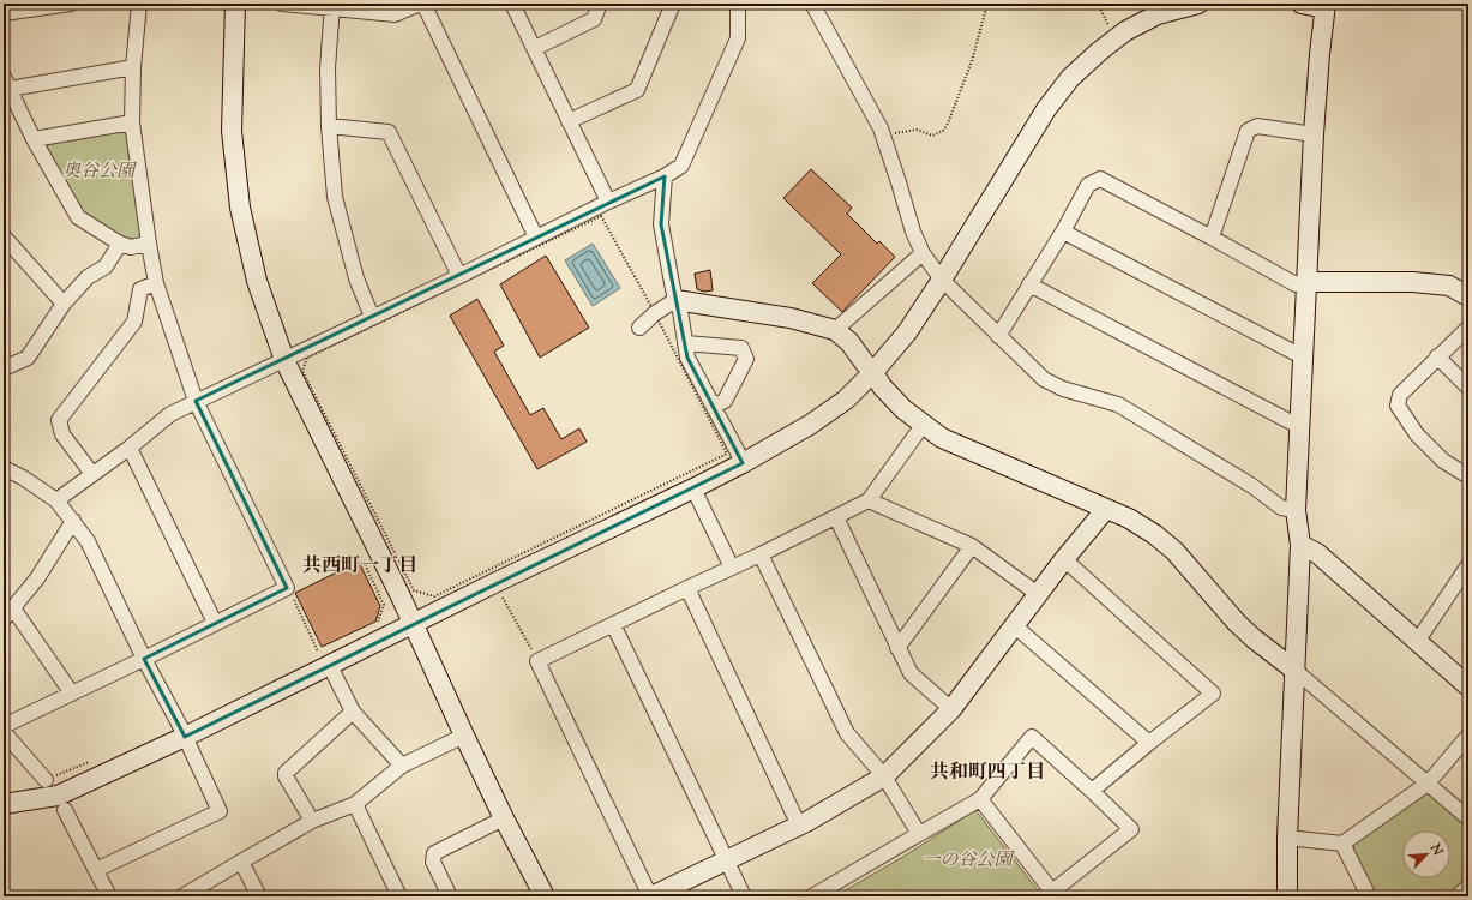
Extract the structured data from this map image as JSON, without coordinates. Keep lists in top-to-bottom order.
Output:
{
  "districts": ["共西町一丁目", "共和町四丁目"],
  "parks": ["奥谷公園", "一の谷公園"],
  "north": "top right"
}
